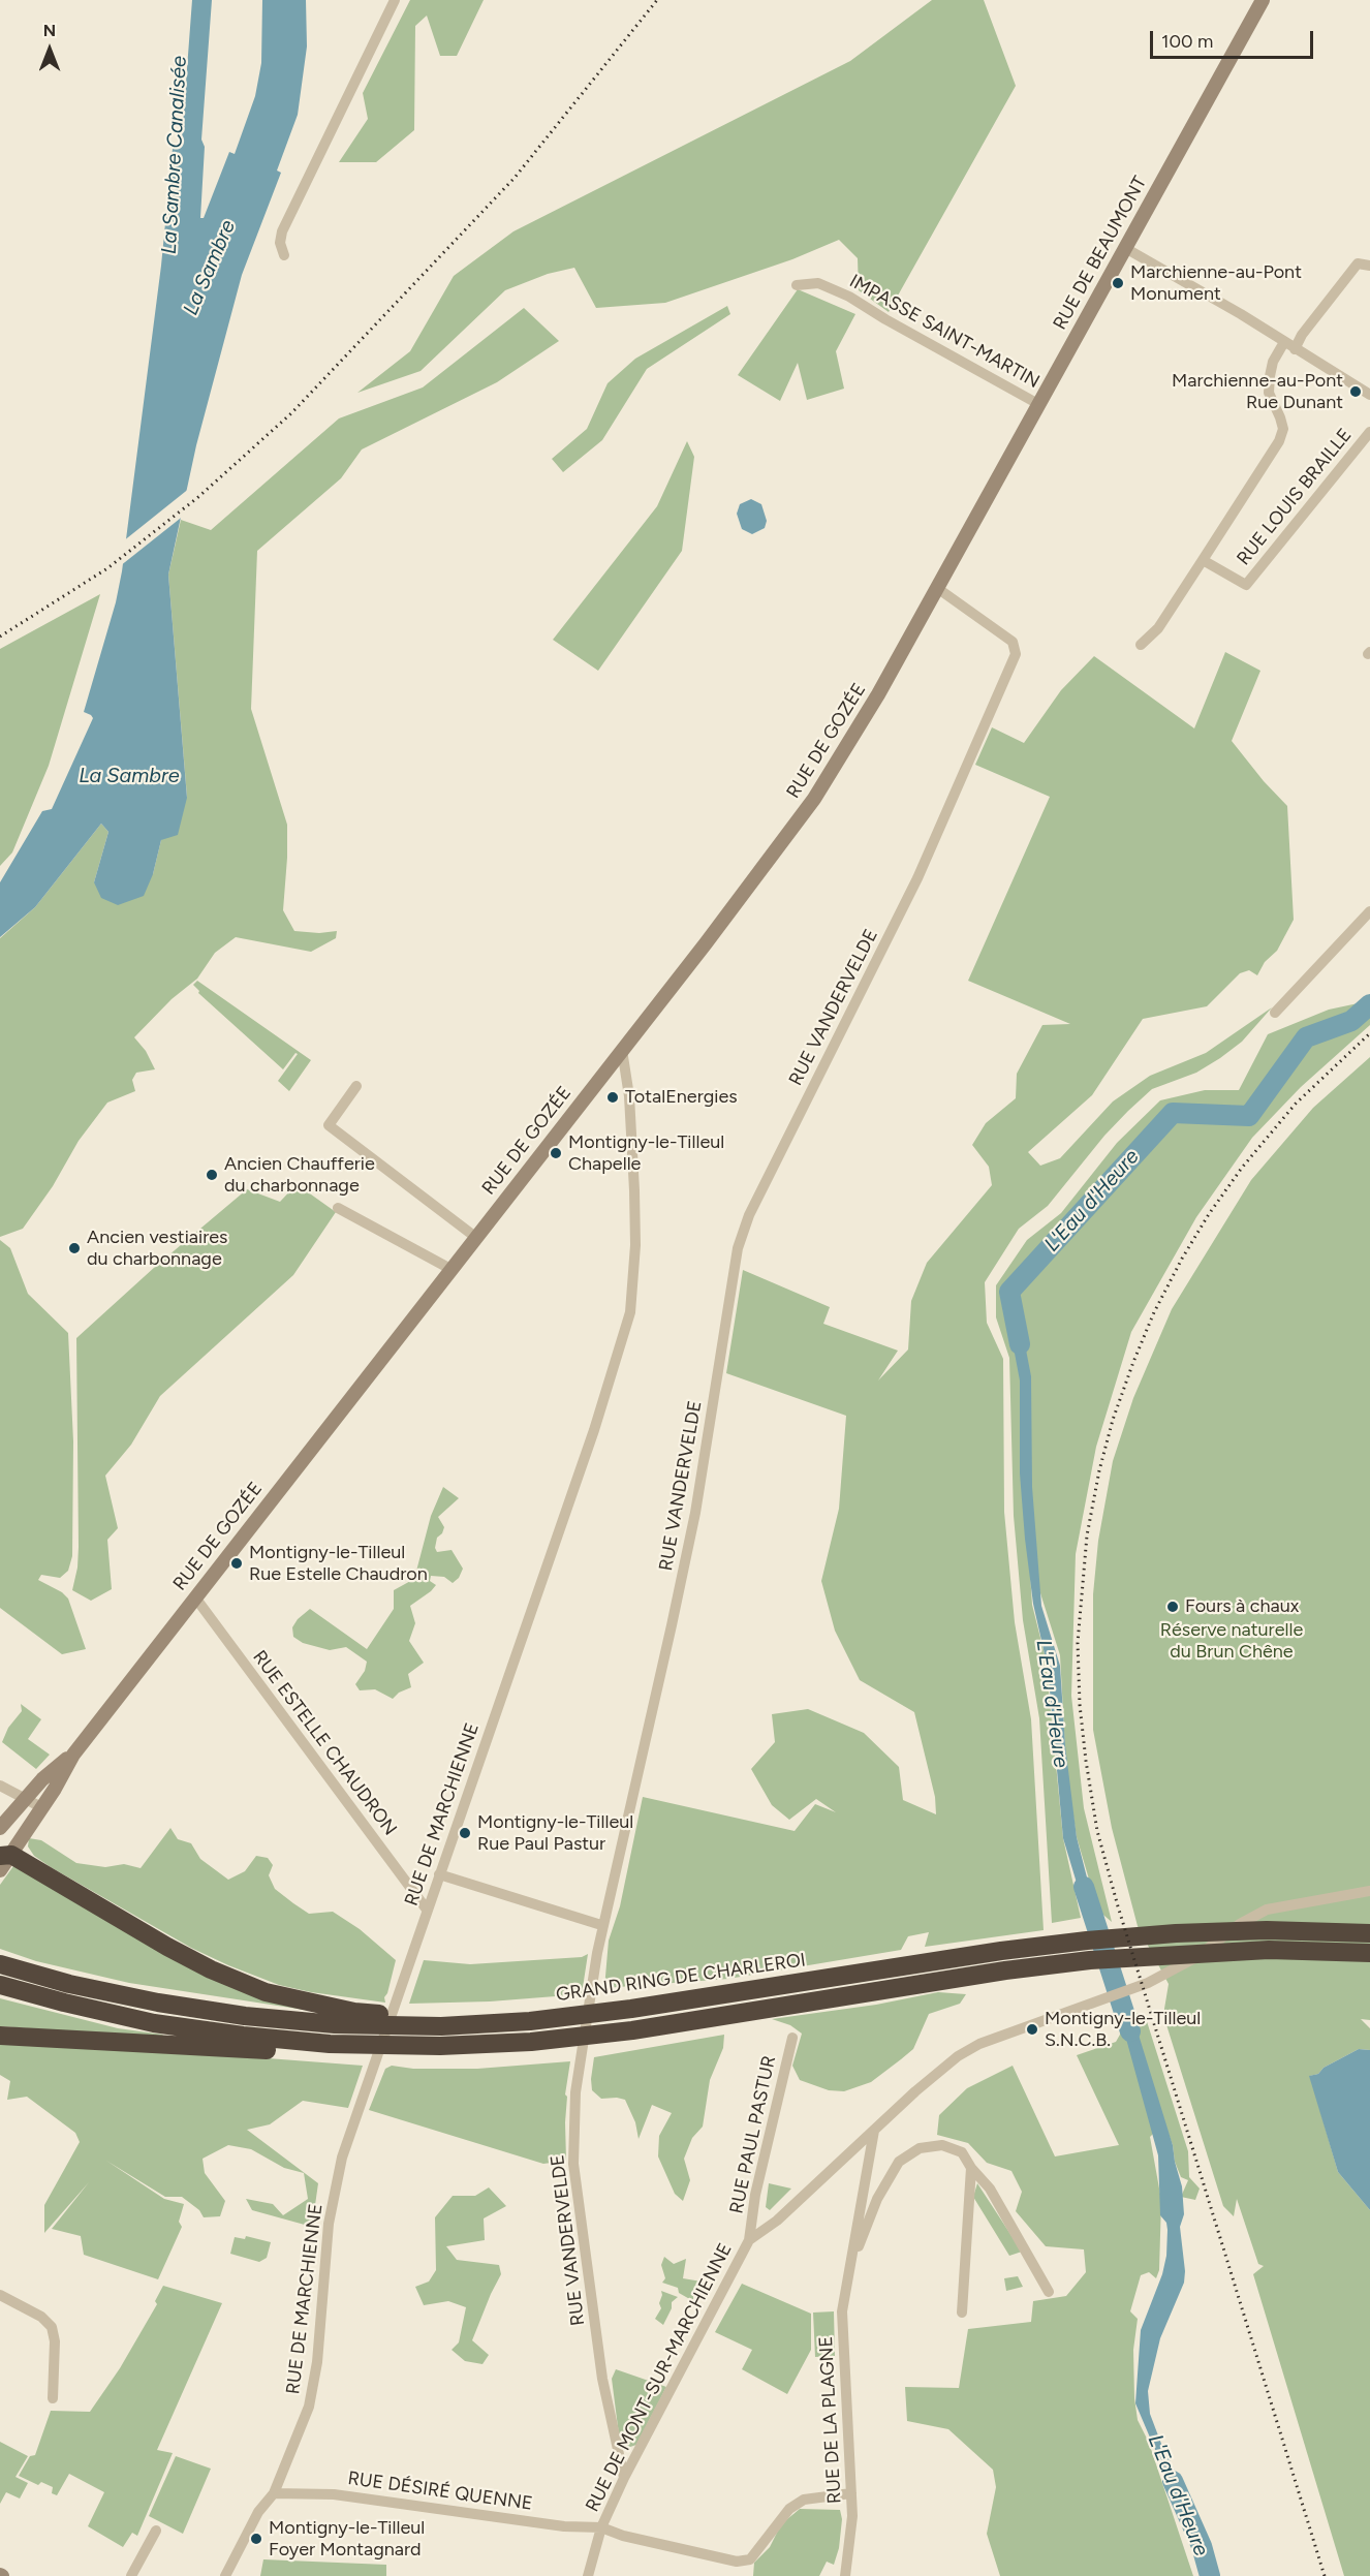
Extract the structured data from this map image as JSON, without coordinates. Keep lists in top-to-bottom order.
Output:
{
  "streets": {
    "highway": ["GRAND RING DE CHARLEROI"],
    "main road": ["RUE DE BEAUMONT", "RUE DE GOZÉE"],
    "street": [
      "IMPASSE SAINT-MARTIN",
      "RUE LOUIS BRAILLE",
      "RUE VANDERVELDE",
      "RUE ESTELLE CHAUDRON",
      "RUE DE MARCHIENNE",
      "RUE PAUL PASTUR",
      "RUE DE MONT-SUR-MARCHIENNE",
      "RUE DE LA PLAGNE",
      "RUE DÉSIRÉ QUENNE"
    ]
  },
  "crossings": [
    ["RUE DE BEAUMONT", "IMPASSE SAINT-MARTIN"],
    ["RUE DE BEAUMONT", "RUE DE GOZÉE"],
    ["RUE DE GOZÉE", "RUE VANDERVELDE"],
    ["RUE DE GOZÉE", "RUE ESTELLE CHAUDRON"],
    ["RUE DE GOZÉE", "RUE DE MARCHIENNE"],
    ["RUE VANDERVELDE", "RUE DE MONT-SUR-MARCHIENNE"],
    ["RUE ESTELLE CHAUDRON", "RUE DE MARCHIENNE"],
    ["RUE DE MARCHIENNE", "RUE DÉSIRÉ QUENNE"],
    ["RUE PAUL PASTUR", "RUE DE MONT-SUR-MARCHIENNE"],
    ["RUE DE MONT-SUR-MARCHIENNE", "RUE DE LA PLAGNE"],
    ["RUE DE MONT-SUR-MARCHIENNE", "RUE DÉSIRÉ QUENNE"],
    ["RUE DE LA PLAGNE", "RUE DÉSIRÉ QUENNE"]
  ],
  "water": ["La Sambre Canalisée", "La Sambre", "L'Eau d'Heure"],
  "parks": ["Réserve naturelle du Brun Chêne"],
  "places": [
    "Marchienne-au-Pont Monument",
    "Marchienne-au-Pont Rue Dunant",
    "TotalEnergies",
    "Montigny-le-Tilleul Chapelle",
    "Ancien Chaufferie du charbonnage",
    "Ancien vestiaires du charbonnage",
    "Montigny-le-Tilleul Rue Estelle Chaudron",
    "Fours à chaux",
    "Montigny-le-Tilleul Rue Paul Pastur",
    "Montigny-le-Tilleul S.N.C.B.",
    "Montigny-le-Tilleul Foyer Montagnard"
  ],
  "scale_bar": "100 m",
  "north": "top"
}
